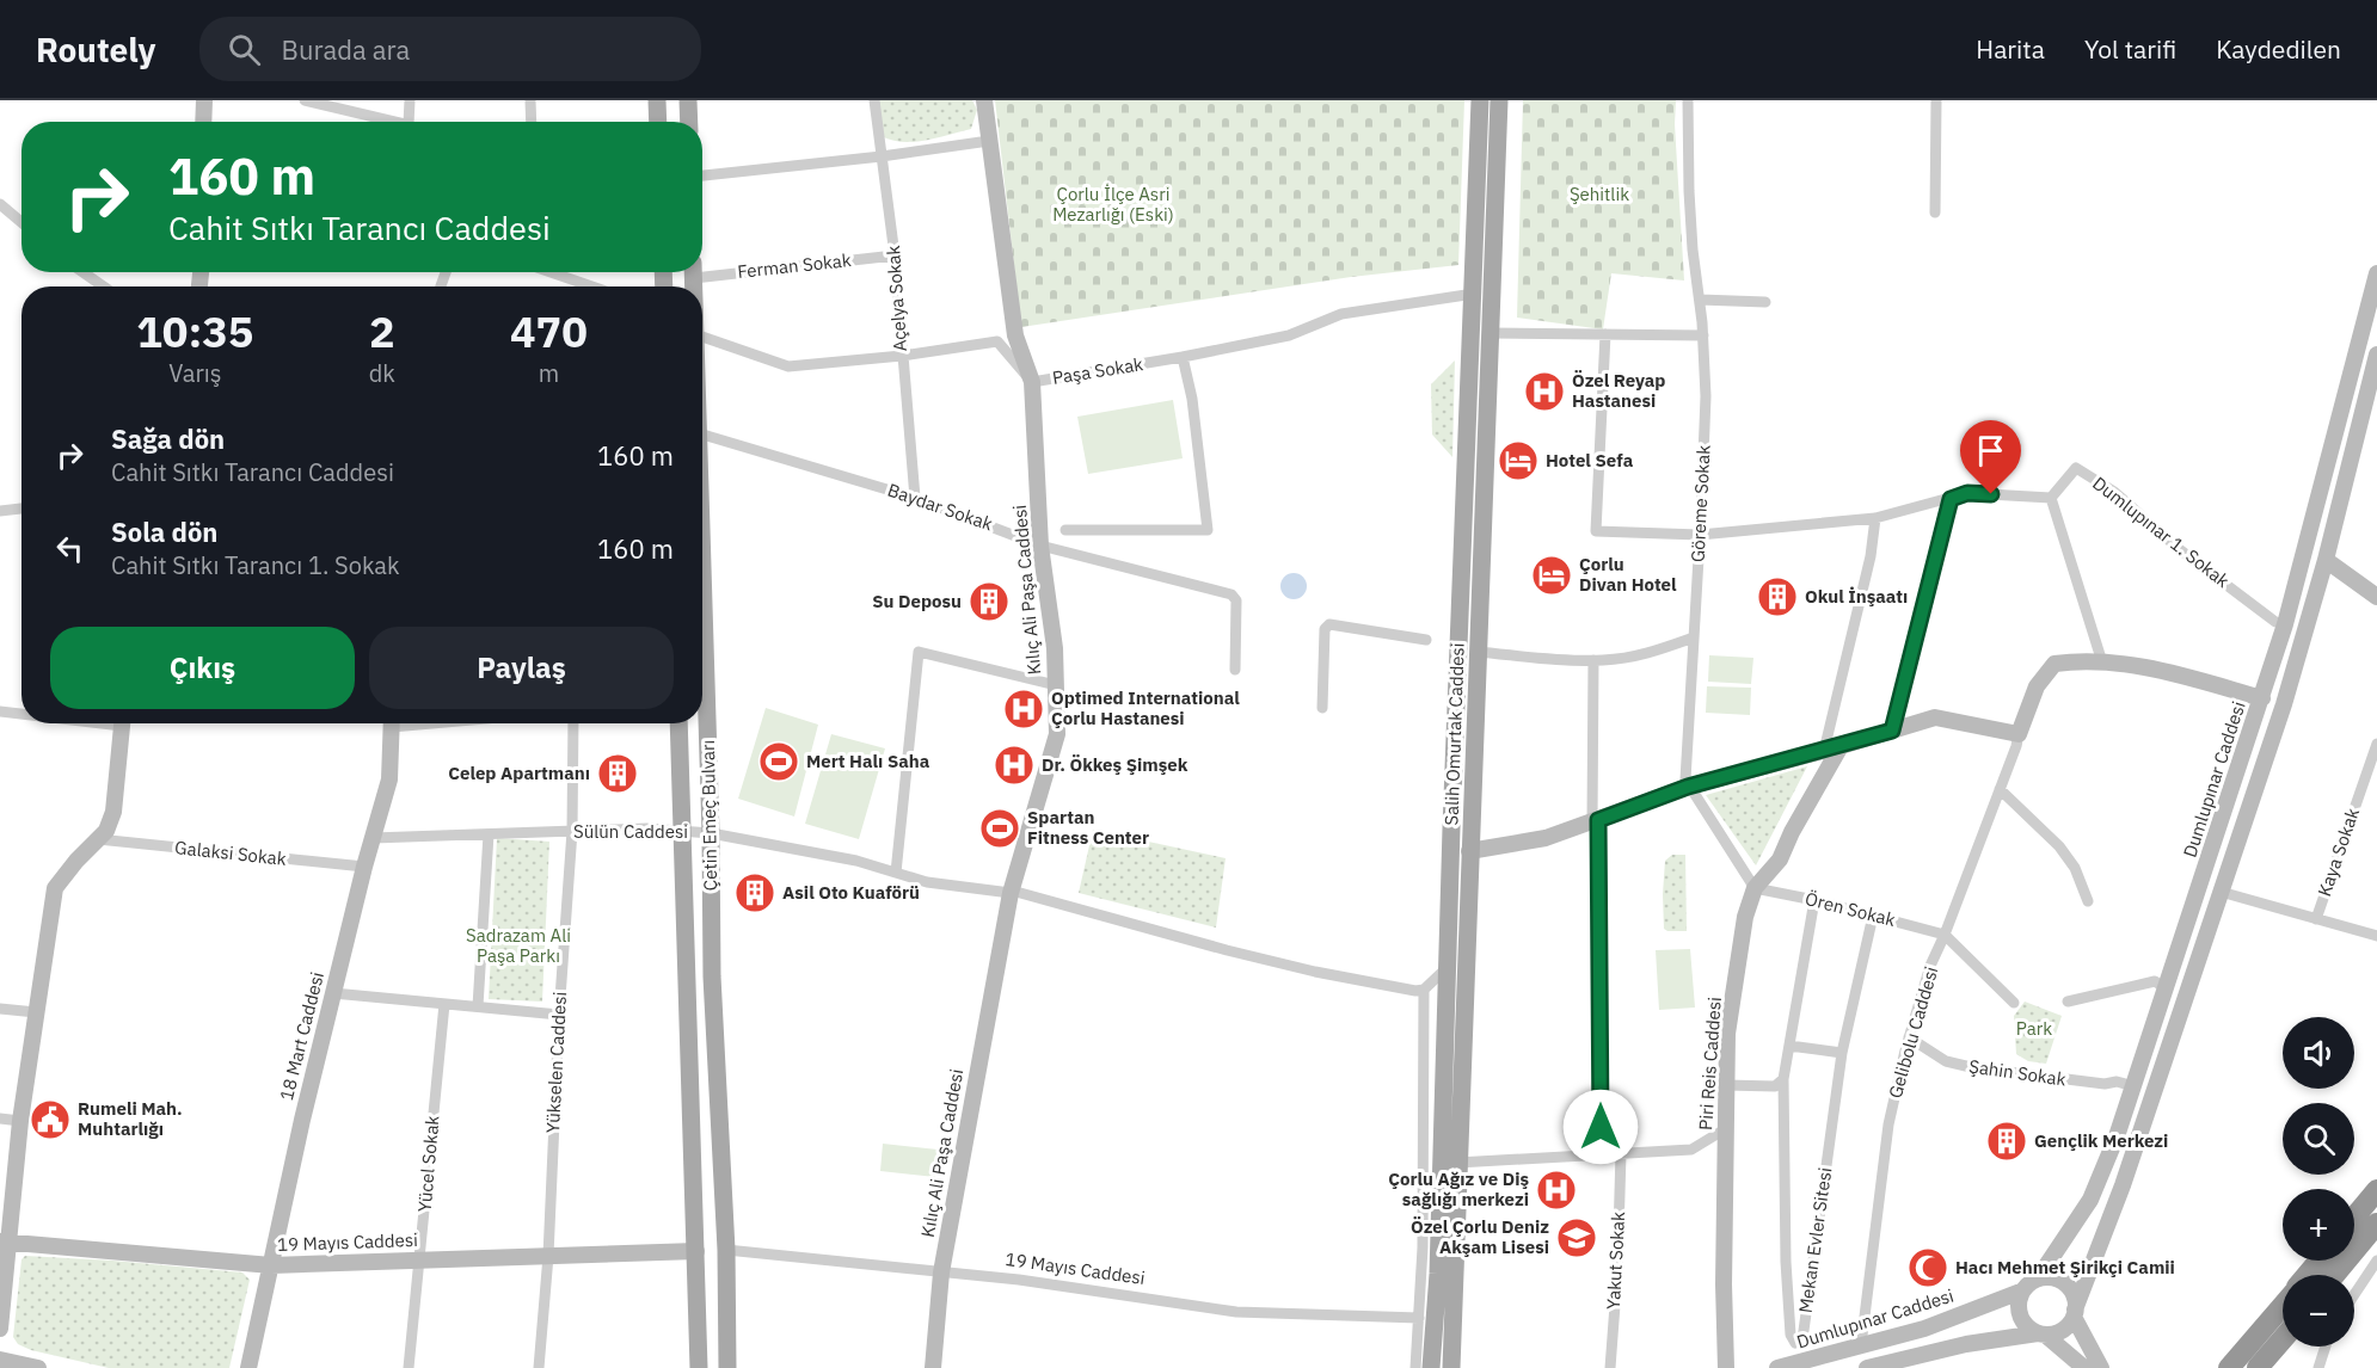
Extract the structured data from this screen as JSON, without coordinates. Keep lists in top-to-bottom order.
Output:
{
  "streets": {
    "main road": ["Salih Omurtak Caddesi", "Çetin Emeç Bulvarı"],
    "street": [
      "Ferman Sokak",
      "Açelya Sokak",
      "Paşa Sokak",
      "Göreme Sokak",
      "Baydar Sokak",
      "Dumlupınar 1. Sokak",
      "Kılıç Ali Paşa Caddesi",
      "Dumlupınar Caddesi",
      "Sülün Caddesi",
      "Kaya Sokak",
      "Galaksi Sokak",
      "Ören Sokak",
      "Gelibolu Caddesi",
      "18 Mart Caddesi",
      "Yükselen Caddesi",
      "Piri Reis Caddesi",
      "Şahin Sokak",
      "Yücel Sokak",
      "Mekan Evler Sitesi",
      "19 Mayıs Caddesi",
      "Yakut Sokak"
    ]
  },
  "crossings": [
    ["Ferman Sokak", "Açelya Sokak"],
    ["Açelya Sokak", "Paşa Sokak"],
    ["Açelya Sokak", "Baydar Sokak"],
    ["Paşa Sokak", "Kılıç Ali Paşa Caddesi"],
    ["Paşa Sokak", "Salih Omurtak Caddesi"],
    ["Göreme Sokak", "Ören Sokak"],
    ["Göreme Sokak", "Piri Reis Caddesi"],
    ["Baydar Sokak", "Kılıç Ali Paşa Caddesi"],
    ["Dumlupınar 1. Sokak", "Dumlupınar Caddesi"],
    ["Kılıç Ali Paşa Caddesi", "Sülün Caddesi"],
    ["Kılıç Ali Paşa Caddesi", "19 Mayıs Caddesi"],
    ["Dumlupınar Caddesi", "Gelibolu Caddesi"],
    ["Dumlupınar Caddesi", "Şahin Sokak"],
    ["Çetin Emeç Bulvarı", "Sülün Caddesi"],
    ["Çetin Emeç Bulvarı", "19 Mayıs Caddesi"],
    ["Sülün Caddesi", "18 Mart Caddesi"],
    ["Sülün Caddesi", "Yükselen Caddesi"],
    ["Galaksi Sokak", "18 Mart Caddesi"],
    ["Ören Sokak", "Gelibolu Caddesi"],
    ["Ören Sokak", "Piri Reis Caddesi"],
    ["Ören Sokak", "Mekan Evler Sitesi"],
    ["Gelibolu Caddesi", "Şahin Sokak"],
    ["18 Mart Caddesi", "19 Mayıs Caddesi"],
    ["Yükselen Caddesi", "19 Mayıs Caddesi"],
    ["Yücel Sokak", "19 Mayıs Caddesi"]
  ],
  "parks": [
    "Çorlu İlçe Asri Mezarlığı (Eski)",
    "Şehitlik",
    "Sadrazam Ali Paşa Parkı",
    "Park"
  ],
  "places": {
    "hospital": [
      "Özel Reyap Hastanesi",
      "Optimed International Çorlu Hastanesi",
      "Dr. Ökkeş Şimşek",
      "Çorlu Ağız ve Diş sağlığı merkezi"
    ],
    "hotel": ["Hotel Sefa", "Çorlu Divan Hotel"],
    "building": [
      "Okul İnşaatı",
      "Su Deposu",
      "Celep Apartmanı",
      "Asil Oto Kuaförü",
      "Gençlik Merkezi"
    ],
    "sports": ["Mert Halı Saha", "Spartan Fitness Center"],
    "public building": ["Rumeli Mah. Muhtarlığı"],
    "school or university": ["Özel Çorlu Deniz Akşam Lisesi"],
    "mosque": ["Hacı Mehmet Şirikçi Camii"]
  },
  "page": {
    "header": "Routely",
    "search": "Burada ara",
    "nav": ["Harita", "Yol tarifi", "Kaydedilen"],
    "turn": ["160 m", "Cahit Sıtkı Tarancı Caddesi"],
    "eta": [
      "10:35",
      "Varış",
      "2",
      "dk",
      "470",
      "m"
    ],
    "list": [
      {
        "name": "Sağa dön",
        "note": "Cahit Sıtkı Tarancı Caddesi",
        "value": "160 m"
      },
      {
        "name": "Sola dön",
        "note": "Cahit Sıtkı Tarancı 1. Sokak",
        "value": "160 m"
      }
    ],
    "buttons": ["Çıkış", "Paylaş"],
    "map_buttons": ["+", "−"]
  }
}
